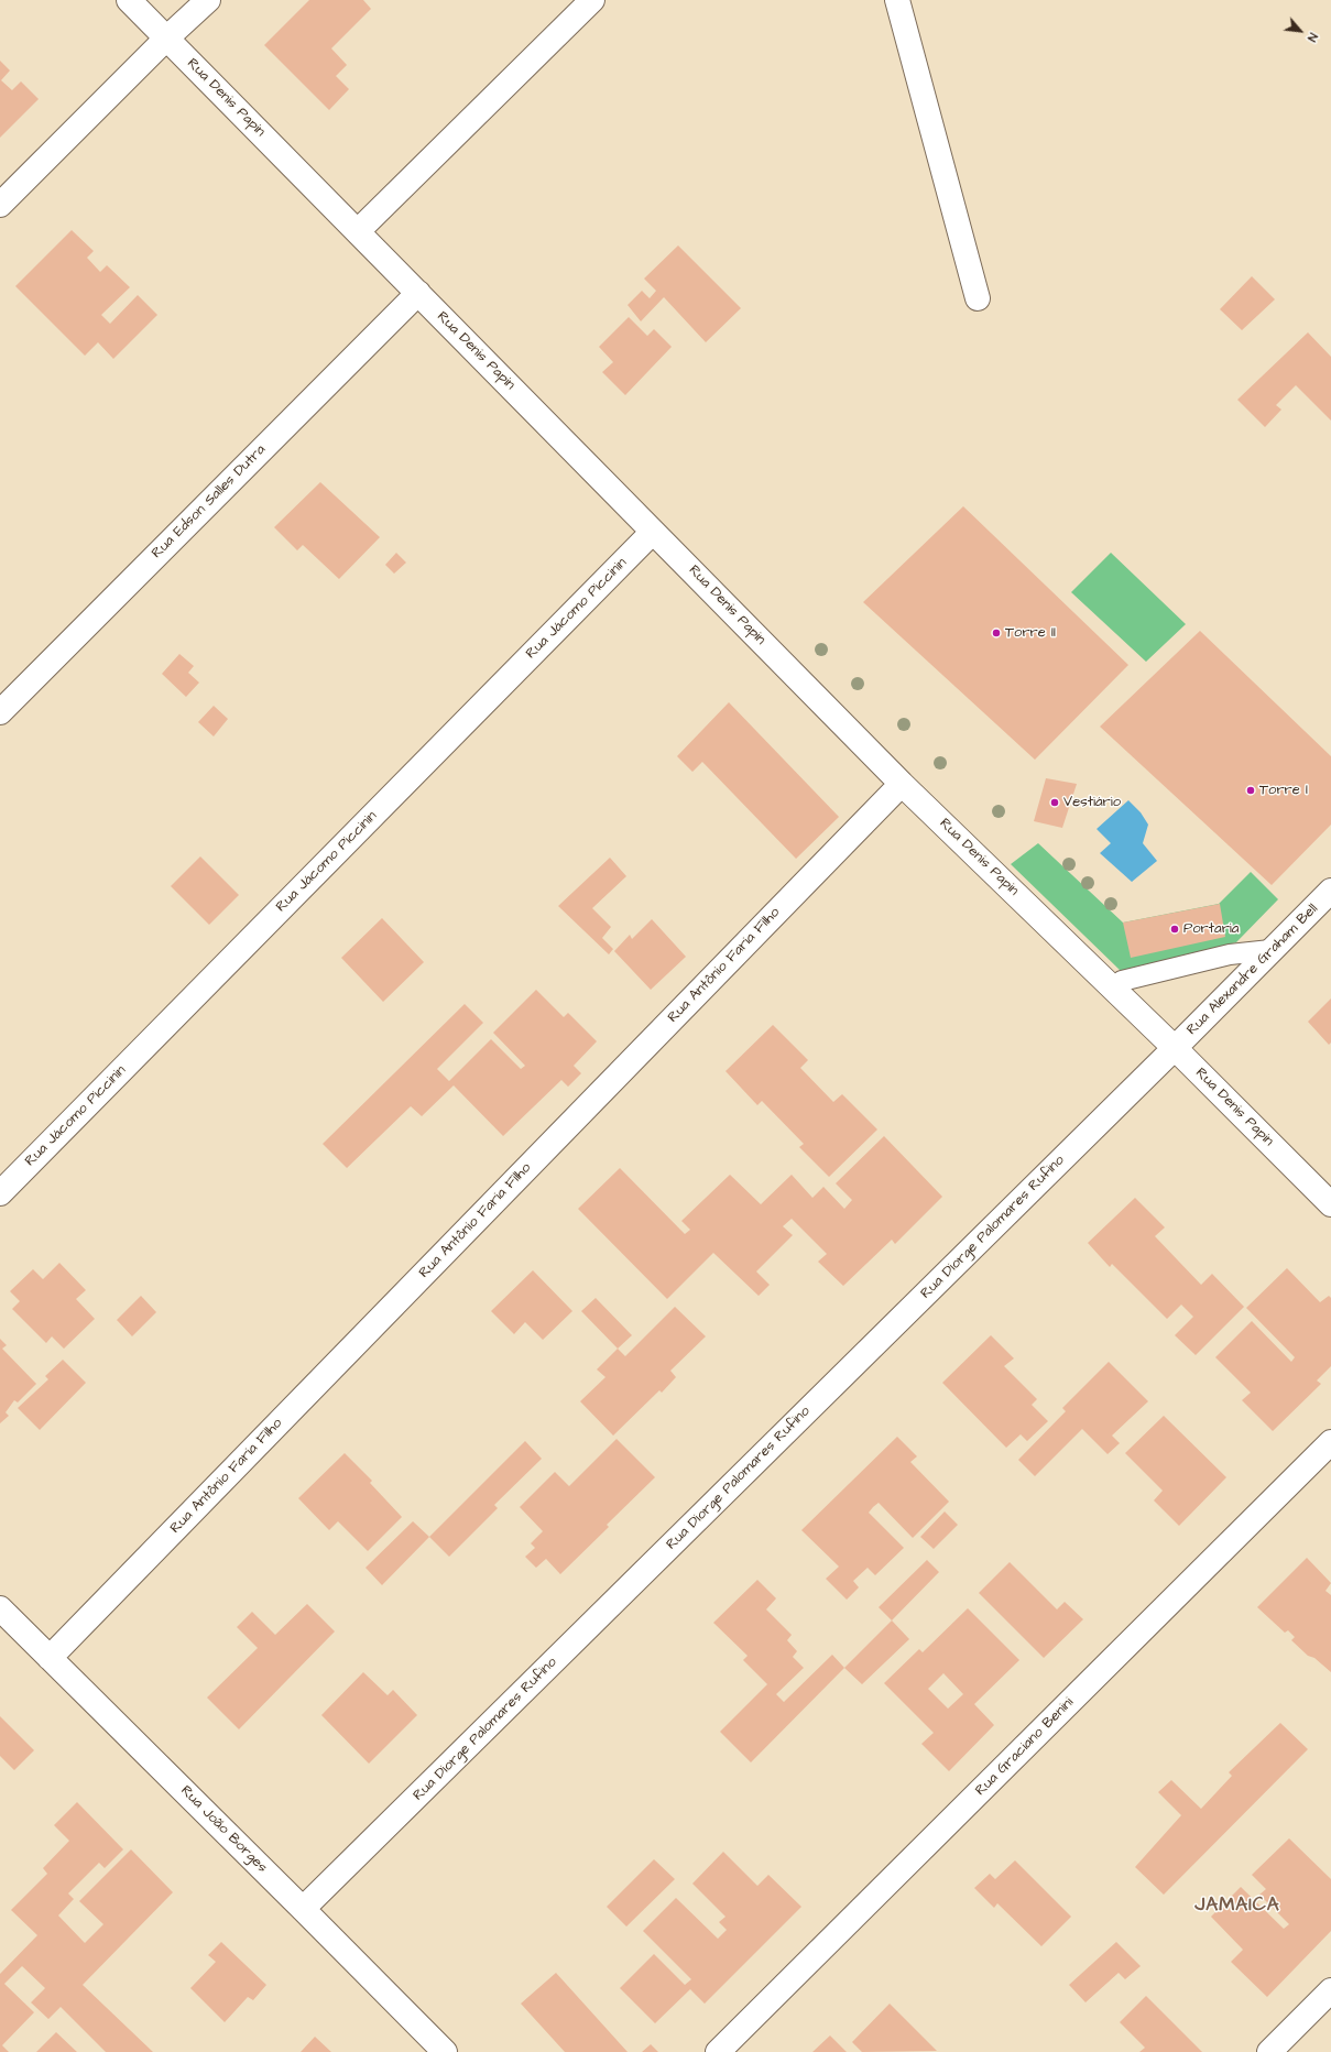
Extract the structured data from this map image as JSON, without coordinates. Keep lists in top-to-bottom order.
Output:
{
  "streets": {
    "street": [
      "Rua Denis Papin",
      "Rua Edson Salles Dutra",
      "Rua Jácomo Piccinin",
      "Rua Antônio Faria Filho",
      "Rua Alexandre Graham Bell",
      "Rua Diorge Palomares Rufino",
      "Rua Graciano Benini",
      "Rua João Borges"
    ]
  },
  "crossings": [
    ["Rua Denis Papin", "Rua Edson Salles Dutra"],
    ["Rua Denis Papin", "Rua Jácomo Piccinin"],
    ["Rua Denis Papin", "Rua Antônio Faria Filho"],
    ["Rua Denis Papin", "Rua Alexandre Graham Bell"],
    ["Rua Denis Papin", "Rua Diorge Palomares Rufino"],
    ["Rua Antônio Faria Filho", "Rua João Borges"],
    ["Rua Alexandre Graham Bell", "Rua Diorge Palomares Rufino"],
    ["Rua Diorge Palomares Rufino", "Rua João Borges"]
  ],
  "districts": ["JAMAICA"],
  "places": [
    "Torre II",
    "Torre I",
    "Vestiário",
    "Portaria"
  ],
  "north": "bottom right"
}
